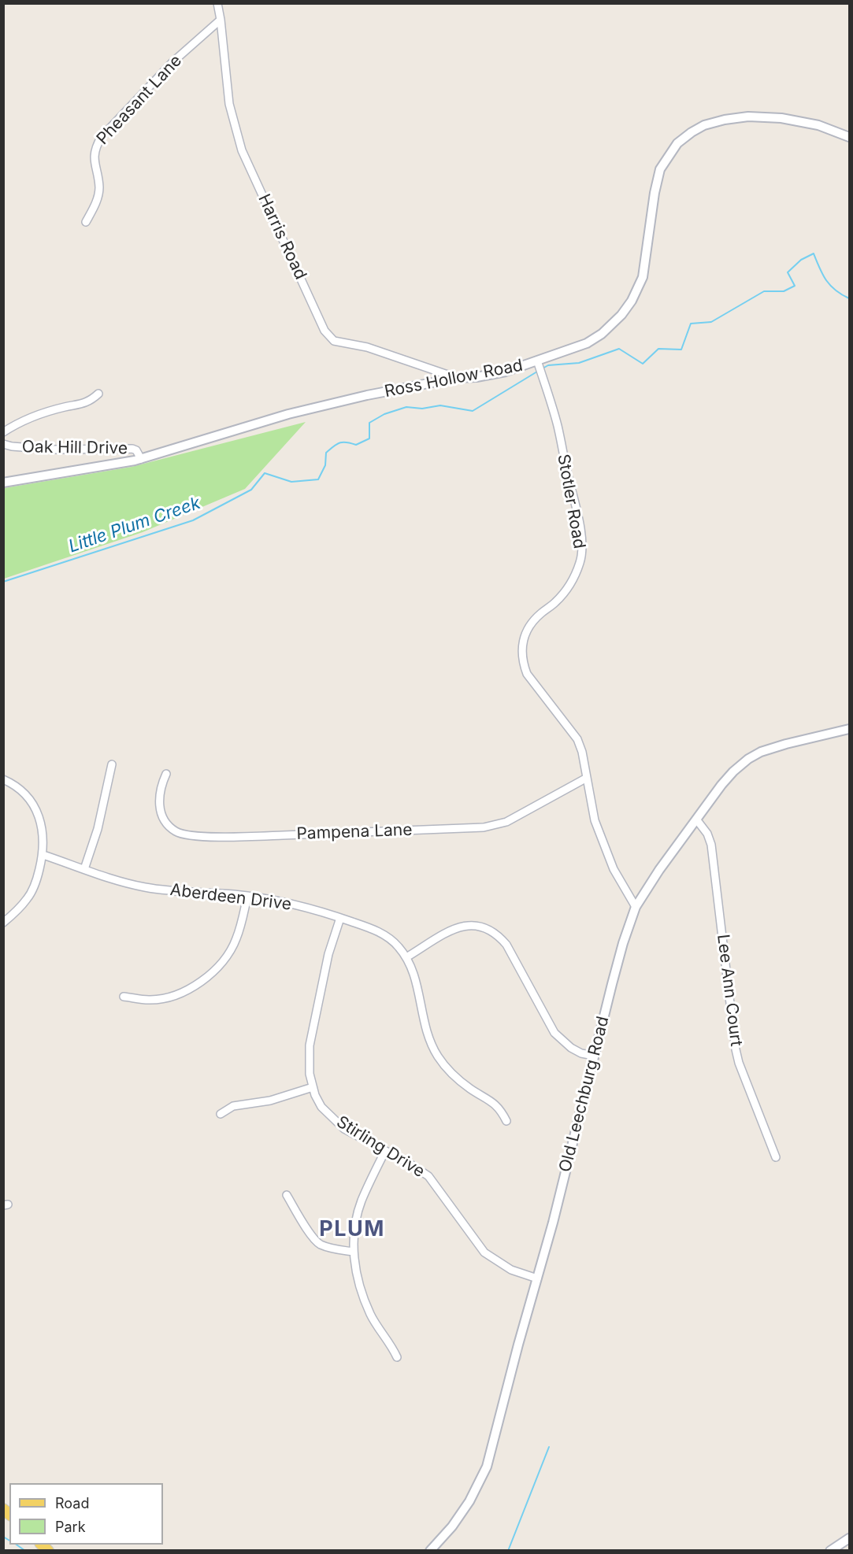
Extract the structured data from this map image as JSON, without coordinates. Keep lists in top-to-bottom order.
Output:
{
  "streets": {
    "street": [
      "Pheasant Lane",
      "Harris Road",
      "Ross Hollow Road",
      "Oak Hill Drive",
      "Stotler Road",
      "Pampena Lane",
      "Aberdeen Drive",
      "Lee Ann Court",
      "Old Leechburg Road",
      "Stirling Drive"
    ]
  },
  "crossings": [
    ["Pheasant Lane", "Harris Road"],
    ["Harris Road", "Ross Hollow Road"],
    ["Ross Hollow Road", "Oak Hill Drive"],
    ["Ross Hollow Road", "Stotler Road"],
    ["Stotler Road", "Pampena Lane"],
    ["Stotler Road", "Old Leechburg Road"],
    ["Aberdeen Drive", "Stirling Drive"],
    ["Lee Ann Court", "Old Leechburg Road"],
    ["Old Leechburg Road", "Stirling Drive"]
  ],
  "districts": ["PLUM"],
  "water": ["Little Plum Creek"],
  "legend": ["Road", "Park"]
}
